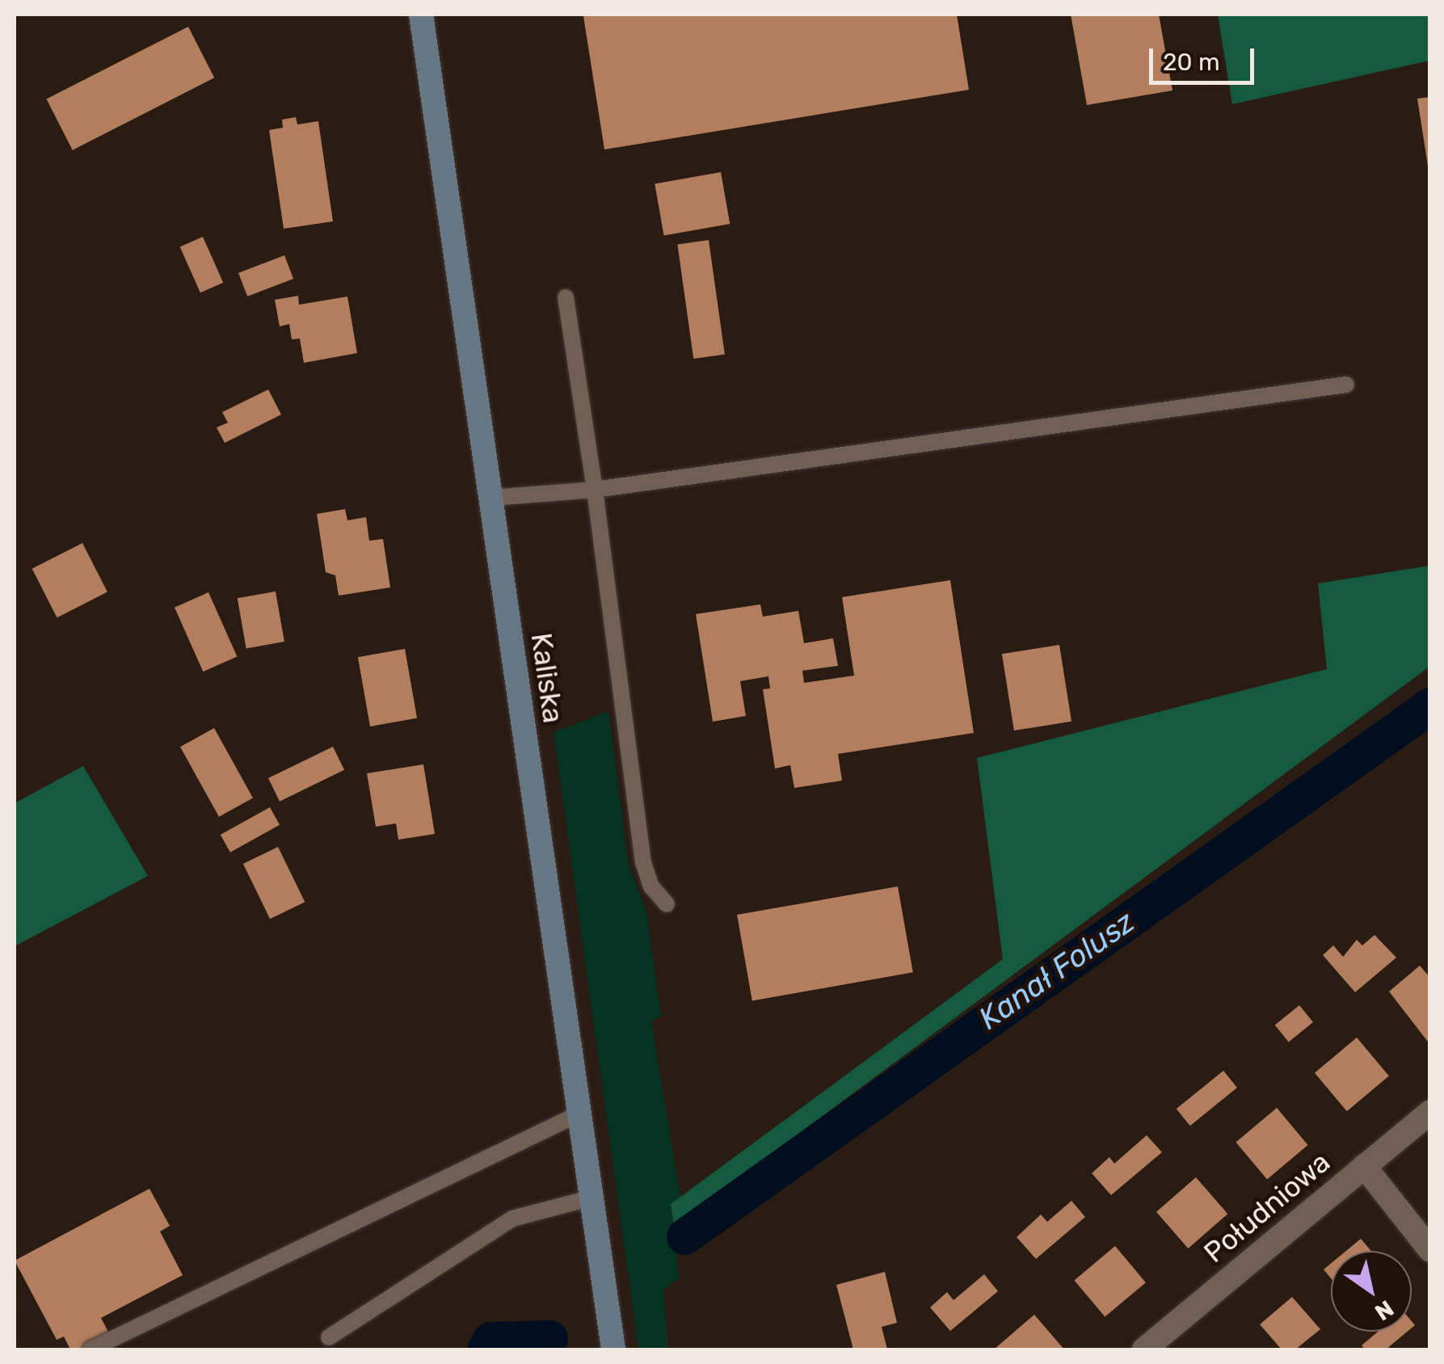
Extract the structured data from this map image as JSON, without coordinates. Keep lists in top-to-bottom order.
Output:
{
  "streets": {
    "main road": ["Kaliska"],
    "street": ["Południowa"]
  },
  "water": ["Kanał Folusz"],
  "scale_bar": "20 m",
  "north": "bottom right"
}
